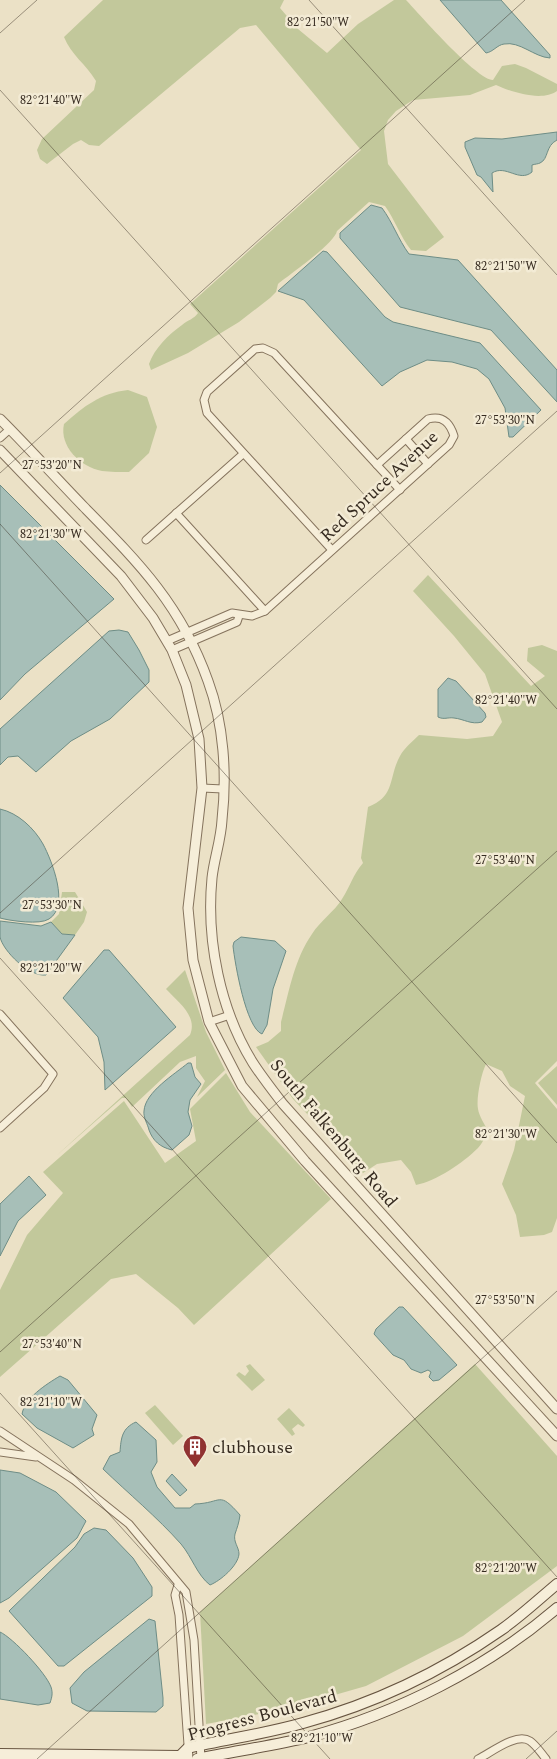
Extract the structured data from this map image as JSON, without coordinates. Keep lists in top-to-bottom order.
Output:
{
  "streets": {
    "main road": ["Progress Boulevard"],
    "street": ["Red Spruce Avenue", "South Falkenburg Road"]
  },
  "places": {
    "building": ["clubhouse"]
  },
  "coordinates": [
    "82°21'50\"W",
    "82°21'40\"W",
    "27°53'30\"N",
    "27°53'20\"N",
    "82°21'30\"W",
    "27°53'40\"N",
    "82°21'20\"W",
    "27°53'50\"N",
    "82°21'10\"W"
  ]
}
